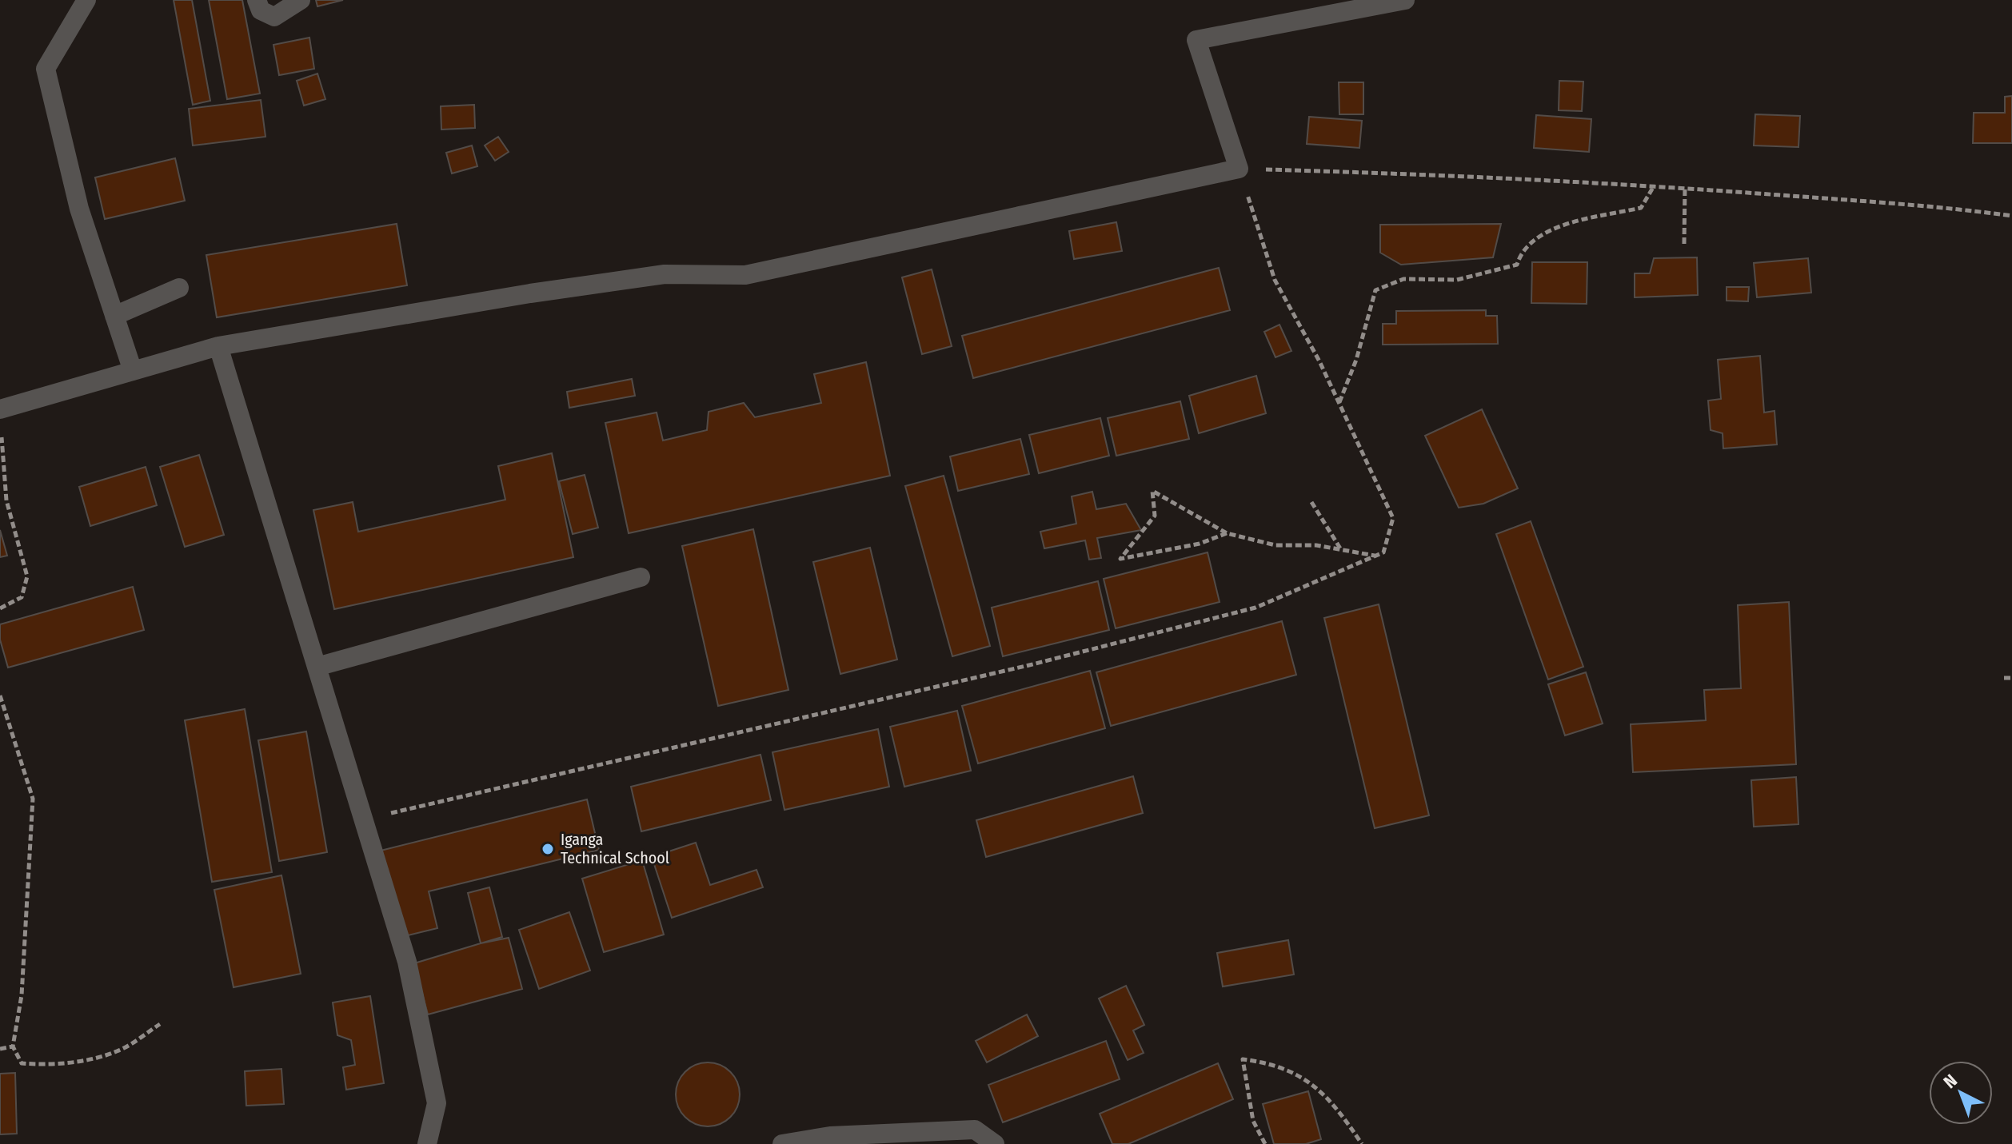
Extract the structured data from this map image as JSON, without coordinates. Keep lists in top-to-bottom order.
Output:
{
  "places": ["Iganga Technical School"],
  "north": "top left"
}
